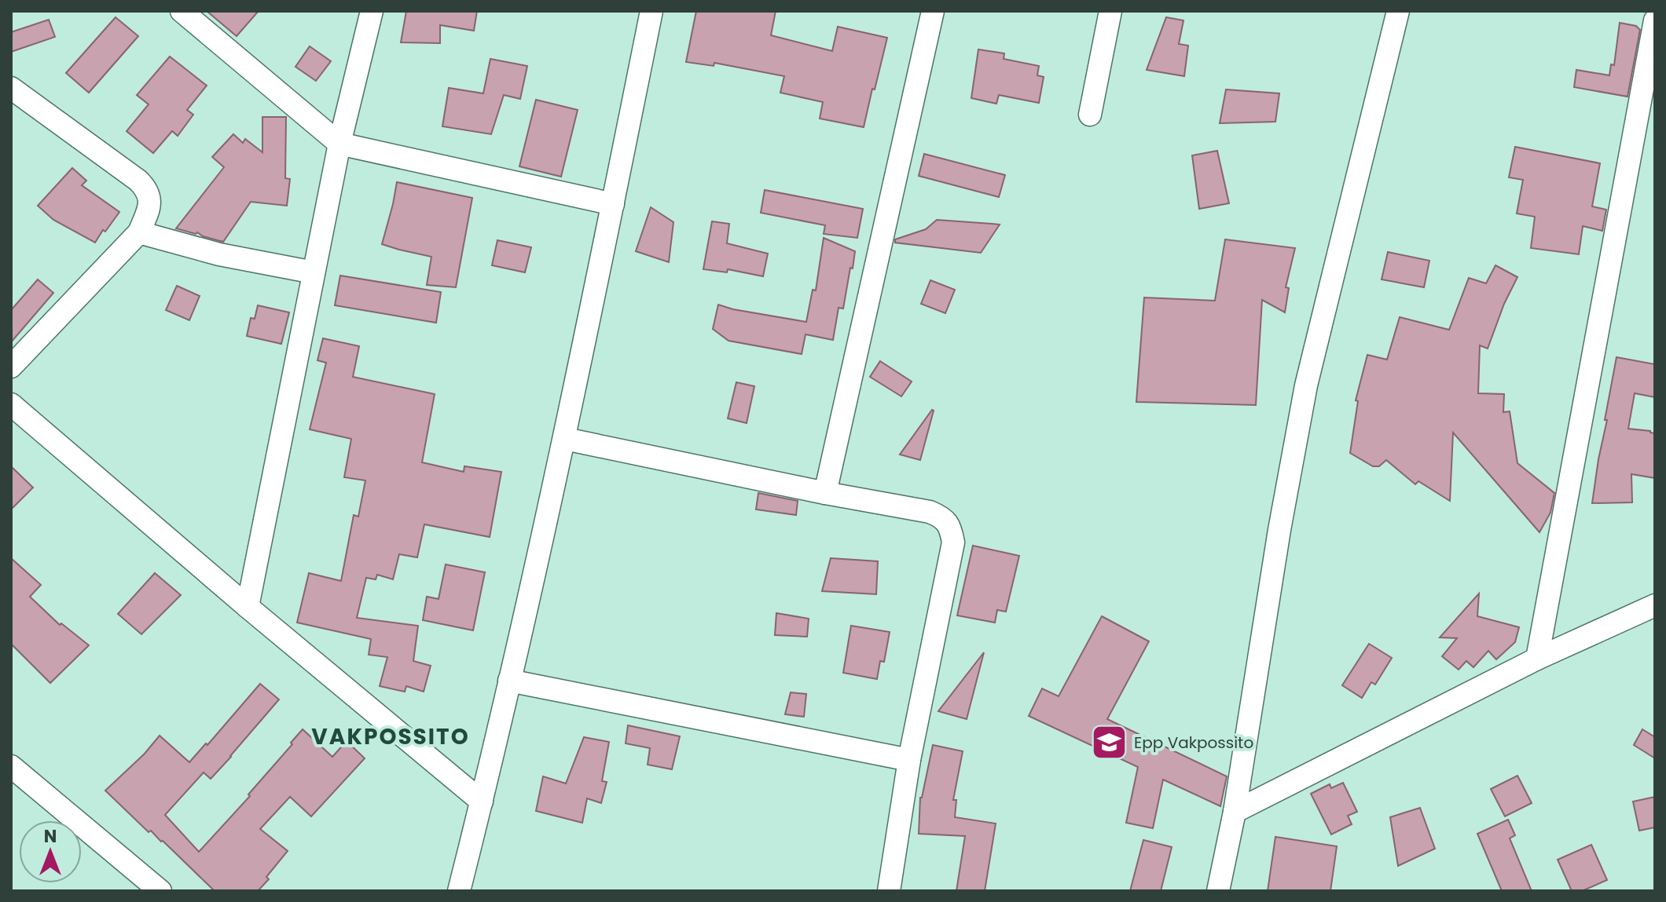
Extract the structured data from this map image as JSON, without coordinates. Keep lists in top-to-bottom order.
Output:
{
  "districts": ["VAKPOSSITO"],
  "places": {
    "school or university": ["Epp Vakpossito"]
  },
  "north": "top"
}
